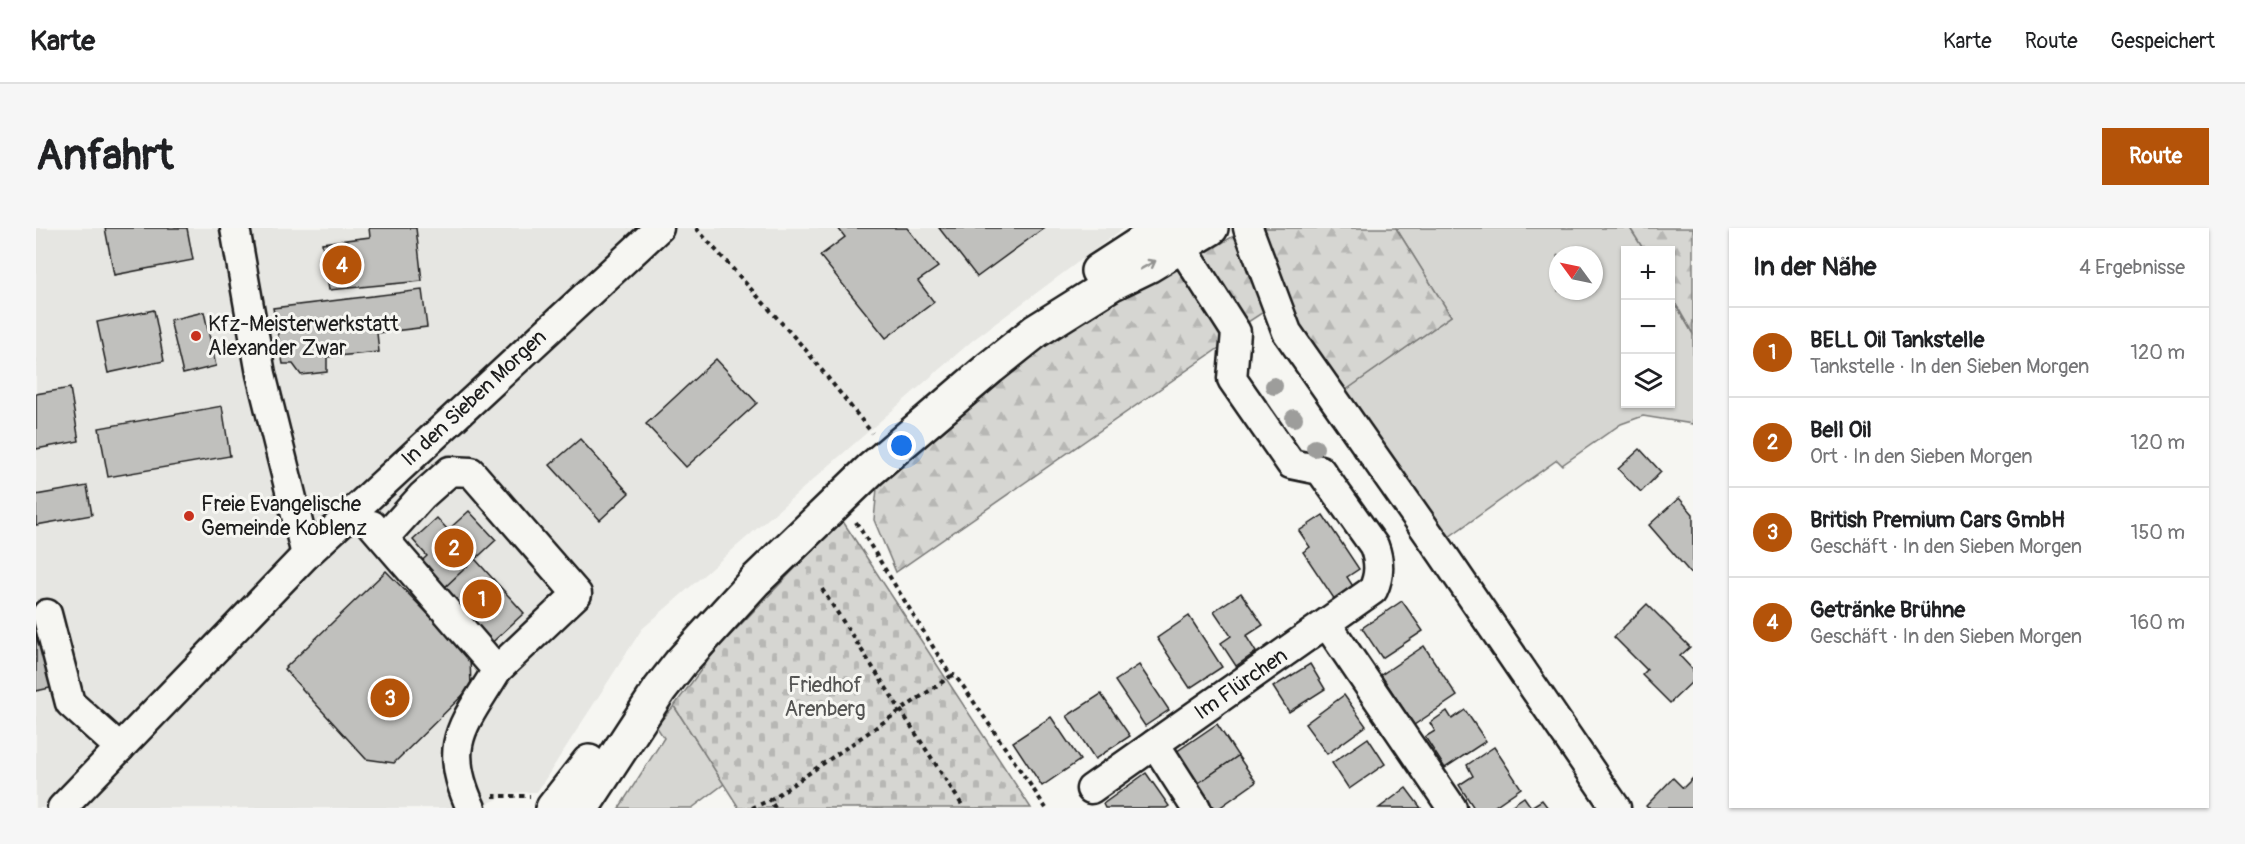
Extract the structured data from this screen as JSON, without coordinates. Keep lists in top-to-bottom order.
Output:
{
  "streets": {
    "street": ["In den Sieben Morgen", "Im Flürchen"]
  },
  "parks": ["Friedhof Arenberg"],
  "places": ["Kfz-Meisterwerkstatt Alexander Zwar", "Freie Evangelische Gemeinde Koblenz"],
  "north": "top left",
  "page": {
    "header": "Karte",
    "nav": ["Karte", "Route", "Gespeichert"],
    "buttons": "Route",
    "title": "Anfahrt",
    "heading": ["In der Nähe", "4 Ergebnisse"],
    "pins": [
      "4",
      "2",
      "1",
      "3"
    ],
    "map_buttons": ["+", "−"],
    "list": [
      {
        "mark": "1",
        "name": "BELL Oil Tankstelle",
        "note": "Tankstelle · In den Sieben Morgen",
        "value": "120 m"
      },
      {
        "mark": "2",
        "name": "Bell Oil",
        "note": "Ort · In den Sieben Morgen",
        "value": "120 m"
      },
      {
        "mark": "3",
        "name": "British Premium Cars GmbH",
        "note": "Geschäft · In den Sieben Morgen",
        "value": "150 m"
      },
      {
        "mark": "4",
        "name": "Getränke Brühne",
        "note": "Geschäft · In den Sieben Morgen",
        "value": "160 m"
      }
    ]
  }
}
